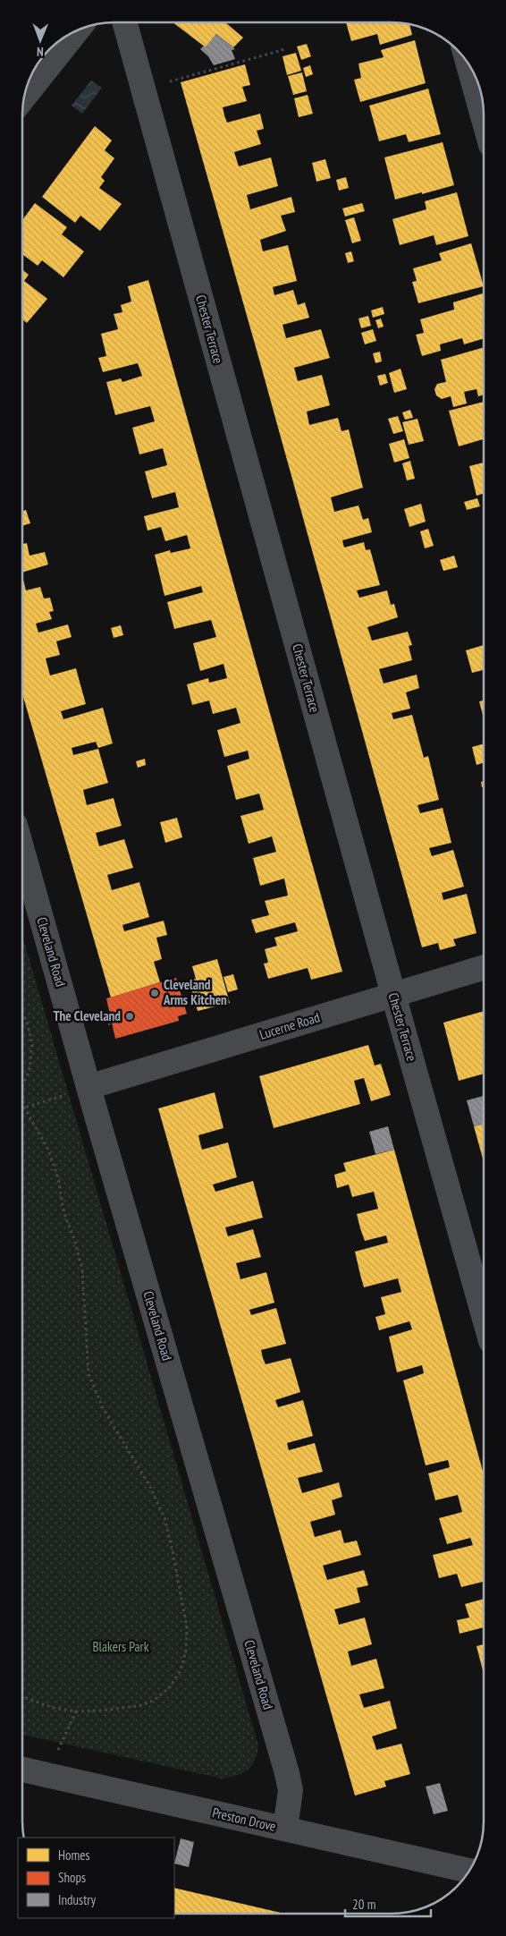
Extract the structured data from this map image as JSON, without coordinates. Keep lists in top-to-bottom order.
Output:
{
  "streets": {
    "street": [
      "Chester Terrace",
      "Cleveland Road",
      "Lucerne Road",
      "Preston Drove"
    ]
  },
  "crossings": [
    ["Chester Terrace", "Lucerne Road"],
    ["Cleveland Road", "Lucerne Road"],
    ["Cleveland Road", "Preston Drove"]
  ],
  "parks": ["Blakers Park"],
  "places": ["Cleveland Arms Kitchen", "The Cleveland"],
  "legend": ["Homes", "Shops", "Industry"],
  "scale_bar": "20 m",
  "north": "bottom"
}
